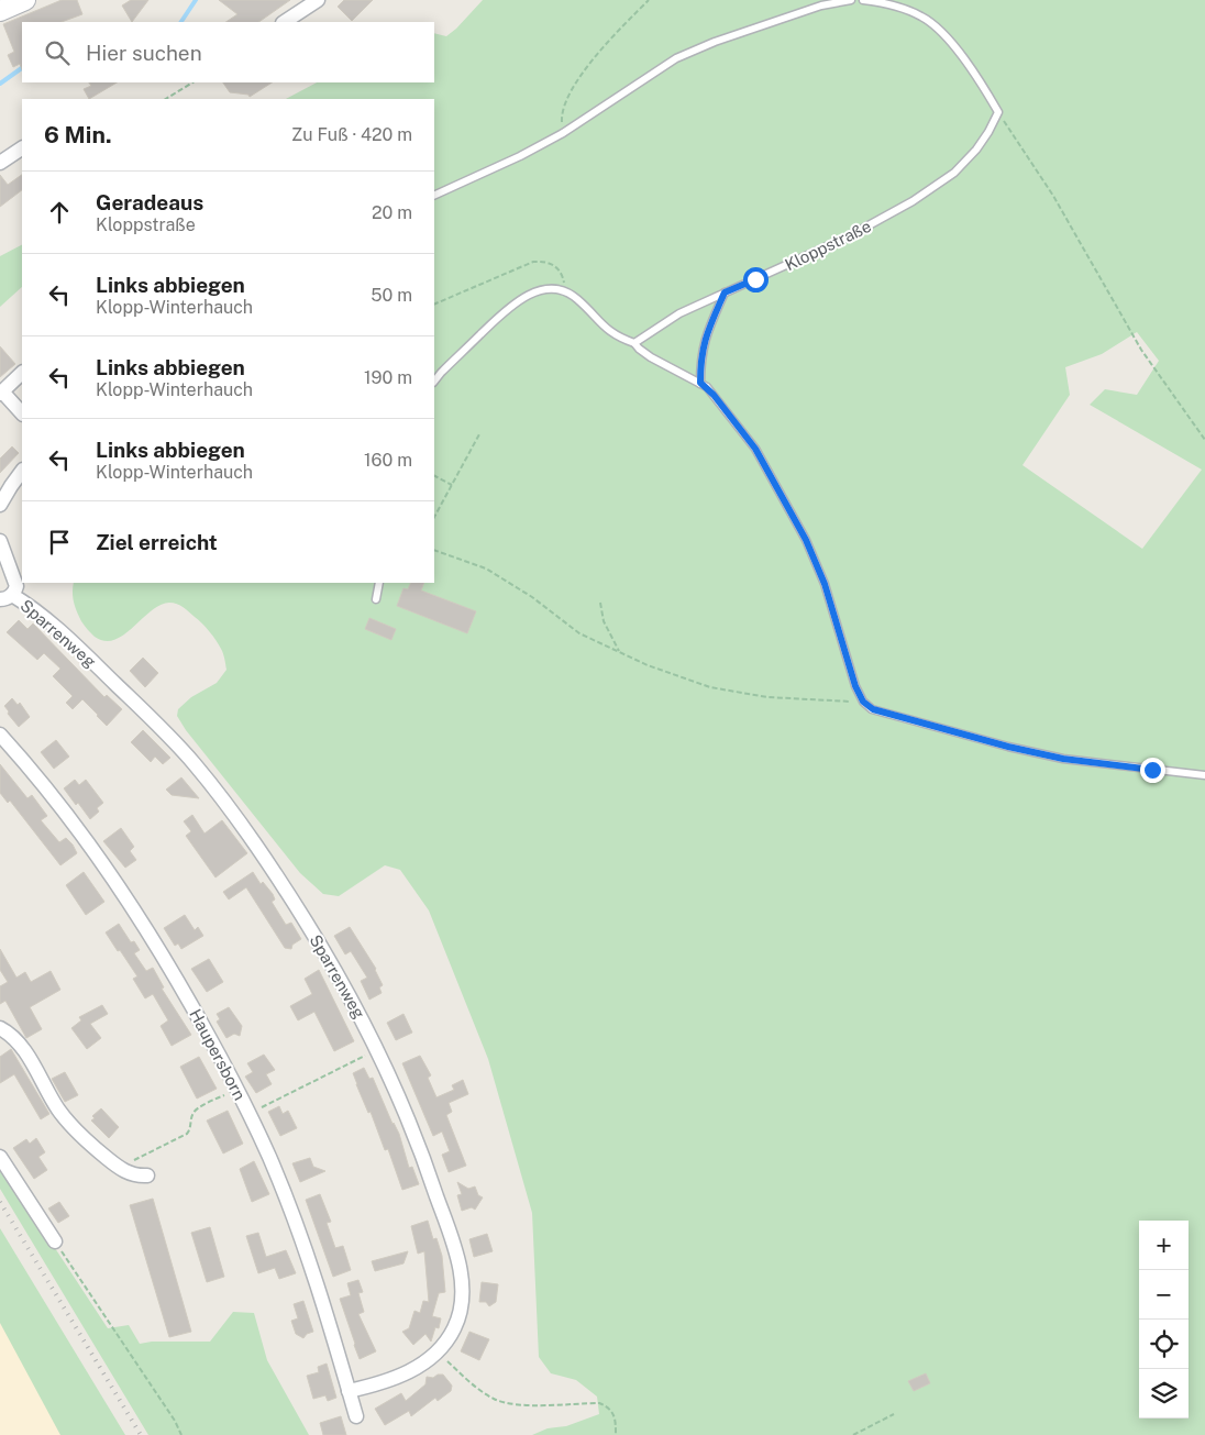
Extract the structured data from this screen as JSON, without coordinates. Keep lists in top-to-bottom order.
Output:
{
  "streets": {
    "street": ["Sparrenweg", "Haupersborn"],
    "lane": ["Kloppstraße"]
  },
  "crossings": [
    ["Sparrenweg", "Haupersborn"]
  ],
  "page": {
    "search": "Hier suchen",
    "heading": ["6 Min.", "Zu Fuß · 420 m"],
    "list": [
      ["Geradeaus", "Kloppstraße", "20 m"],
      ["Links abbiegen", "Klopp-Winterhauch", "50 m"],
      ["Links abbiegen", "Klopp-Winterhauch", "190 m"],
      ["Links abbiegen", "Klopp-Winterhauch", "160 m"],
      "Ziel erreicht"
    ],
    "map_buttons": ["+", "−"]
  }
}
